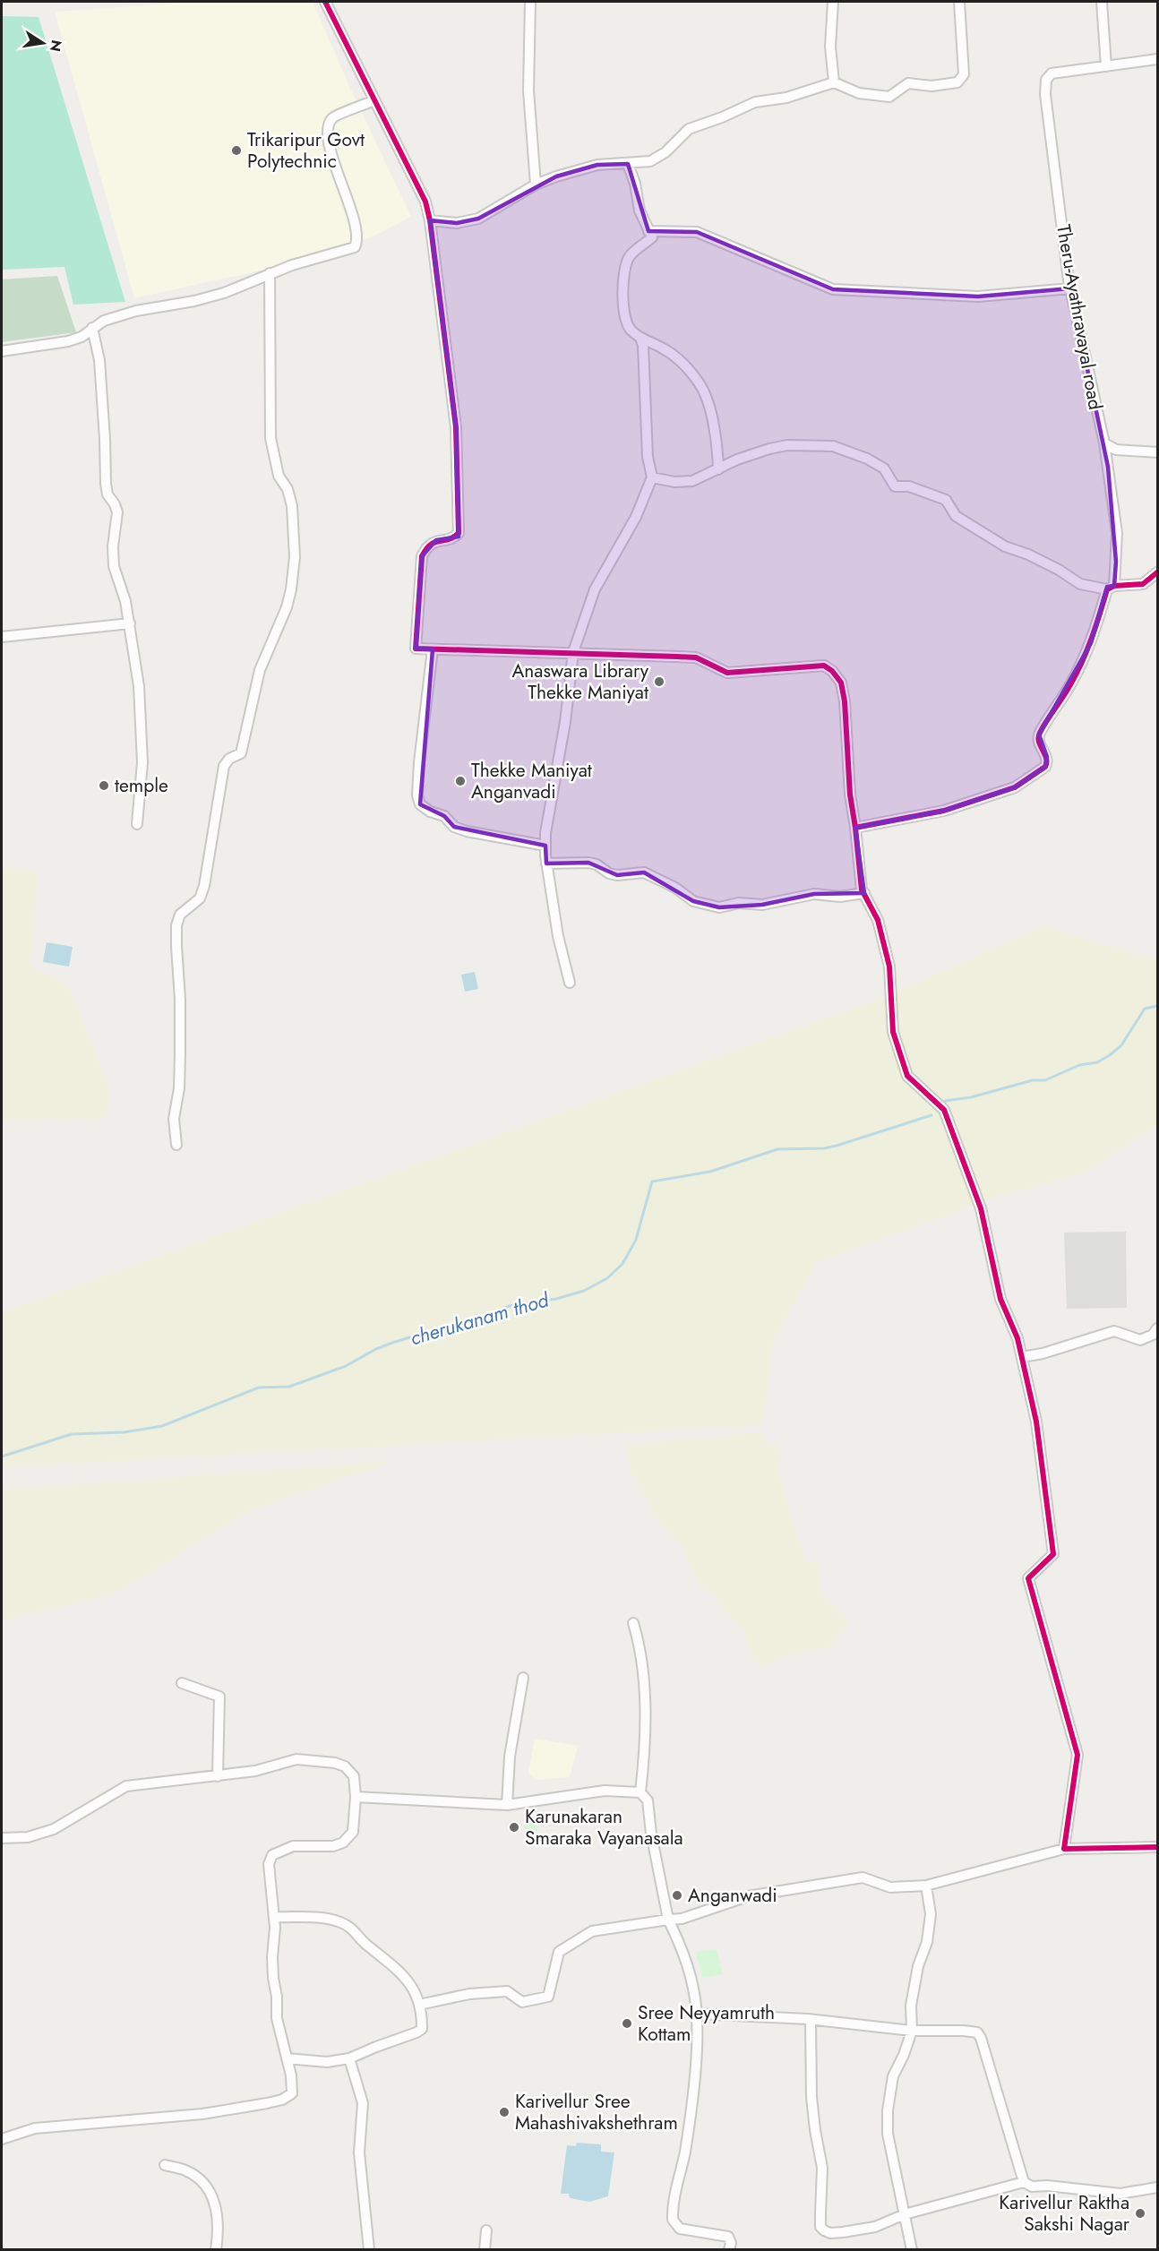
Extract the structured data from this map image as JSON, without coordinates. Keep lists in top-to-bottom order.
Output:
{
  "streets": {
    "street": ["Theru-Ayathravayal road"]
  },
  "water": ["cherukanam thod"],
  "places": [
    "Trikaripur Govt Polytechnic",
    "Anaswara Library Thekke Maniyat",
    "Thekke Maniyat Anganvadi",
    "temple",
    "Karunakaran Smaraka Vayanasala",
    "Anganwadi",
    "Sree Neyyamruth Kottam",
    "Karivellur Sree Mahashivakshethram",
    "Karivellur Raktha Sakshi Nagar"
  ],
  "north": "right"
}
